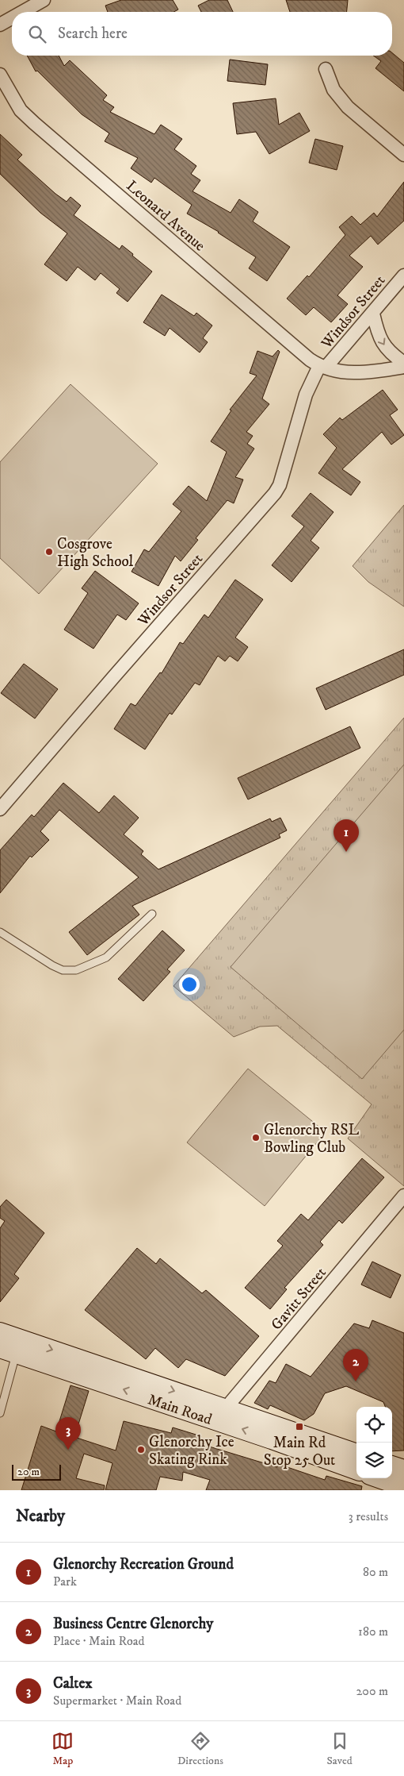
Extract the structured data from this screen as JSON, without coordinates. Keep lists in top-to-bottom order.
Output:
{
  "streets": {
    "main road": ["Main Road"],
    "street": ["Leonard Avenue", "Windsor Street", "Gavitt Street"]
  },
  "crossings": [
    ["Leonard Avenue", "Windsor Street"],
    ["Gavitt Street", "Main Road"]
  ],
  "places": {
    "other": ["Cosgrove High School", "Glenorchy RSL Bowling Club", "Glenorchy Ice Skating Rink"],
    "transit": ["Main Rd Stop 25 Out"]
  },
  "scale_bar": "20 m",
  "page": {
    "search": "Search here",
    "pins": ["1", "2", "3"],
    "scale": "20 m",
    "heading": ["Nearby", "3 results"],
    "list": [
      {
        "mark": "1",
        "name": "Glenorchy Recreation Ground",
        "note": "Park",
        "value": "80 m"
      },
      {
        "mark": "2",
        "name": "Business Centre Glenorchy",
        "note": "Place · Main Road",
        "value": "180 m"
      },
      {
        "mark": "3",
        "name": "Caltex",
        "note": "Supermarket · Main Road",
        "value": "200 m"
      }
    ],
    "nav": ["Map", "Directions", "Saved"]
  }
}
